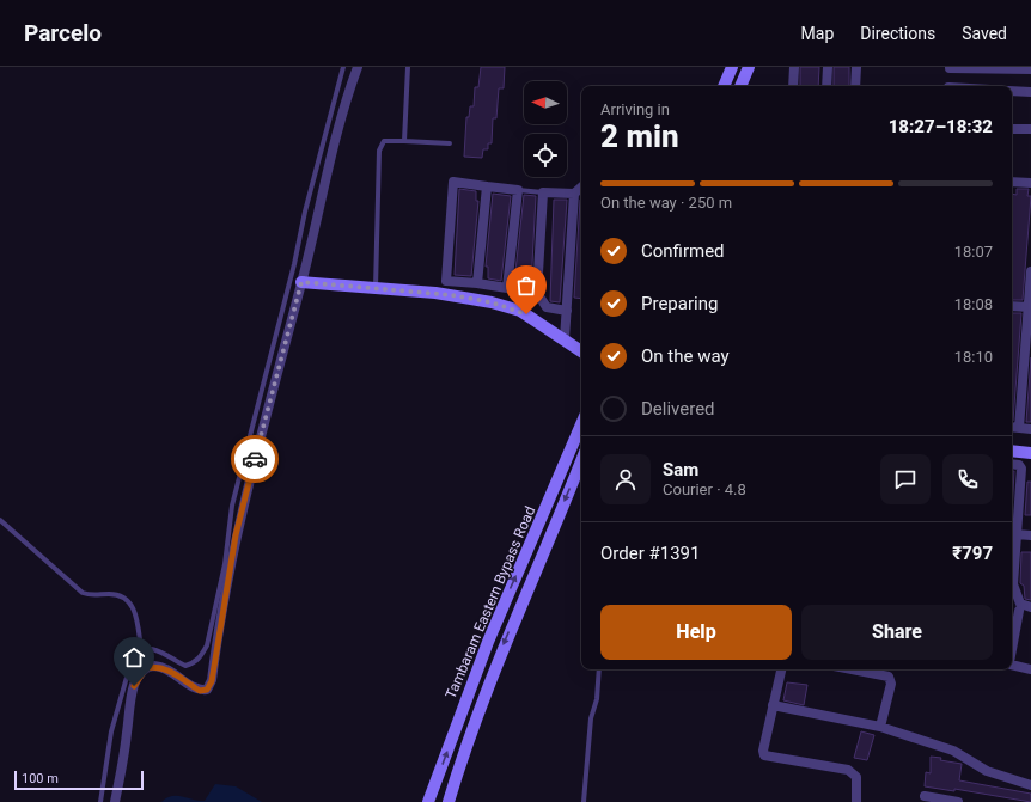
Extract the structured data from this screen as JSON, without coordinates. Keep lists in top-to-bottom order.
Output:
{
  "streets": {
    "main road": ["Tambaram Eastern Bypass Road"]
  },
  "scale_bar": "100 m",
  "north": "left",
  "page": {
    "header": "Parcelo",
    "nav": ["Map", "Directions", "Saved"],
    "heading": ["2 min", "Arriving in", "18:27–18:32"],
    "panel": [
      "Sam",
      "Courier · 4.8",
      "Order #1391",
      "₹797"
    ],
    "bar": "On the way · 250 m",
    "list": [
      ["Confirmed", "18:07"],
      ["Preparing", "18:08"],
      ["On the way", "18:10"],
      "Delivered"
    ],
    "buttons": ["Help", "Share"],
    "scale": "100 m"
  }
}
